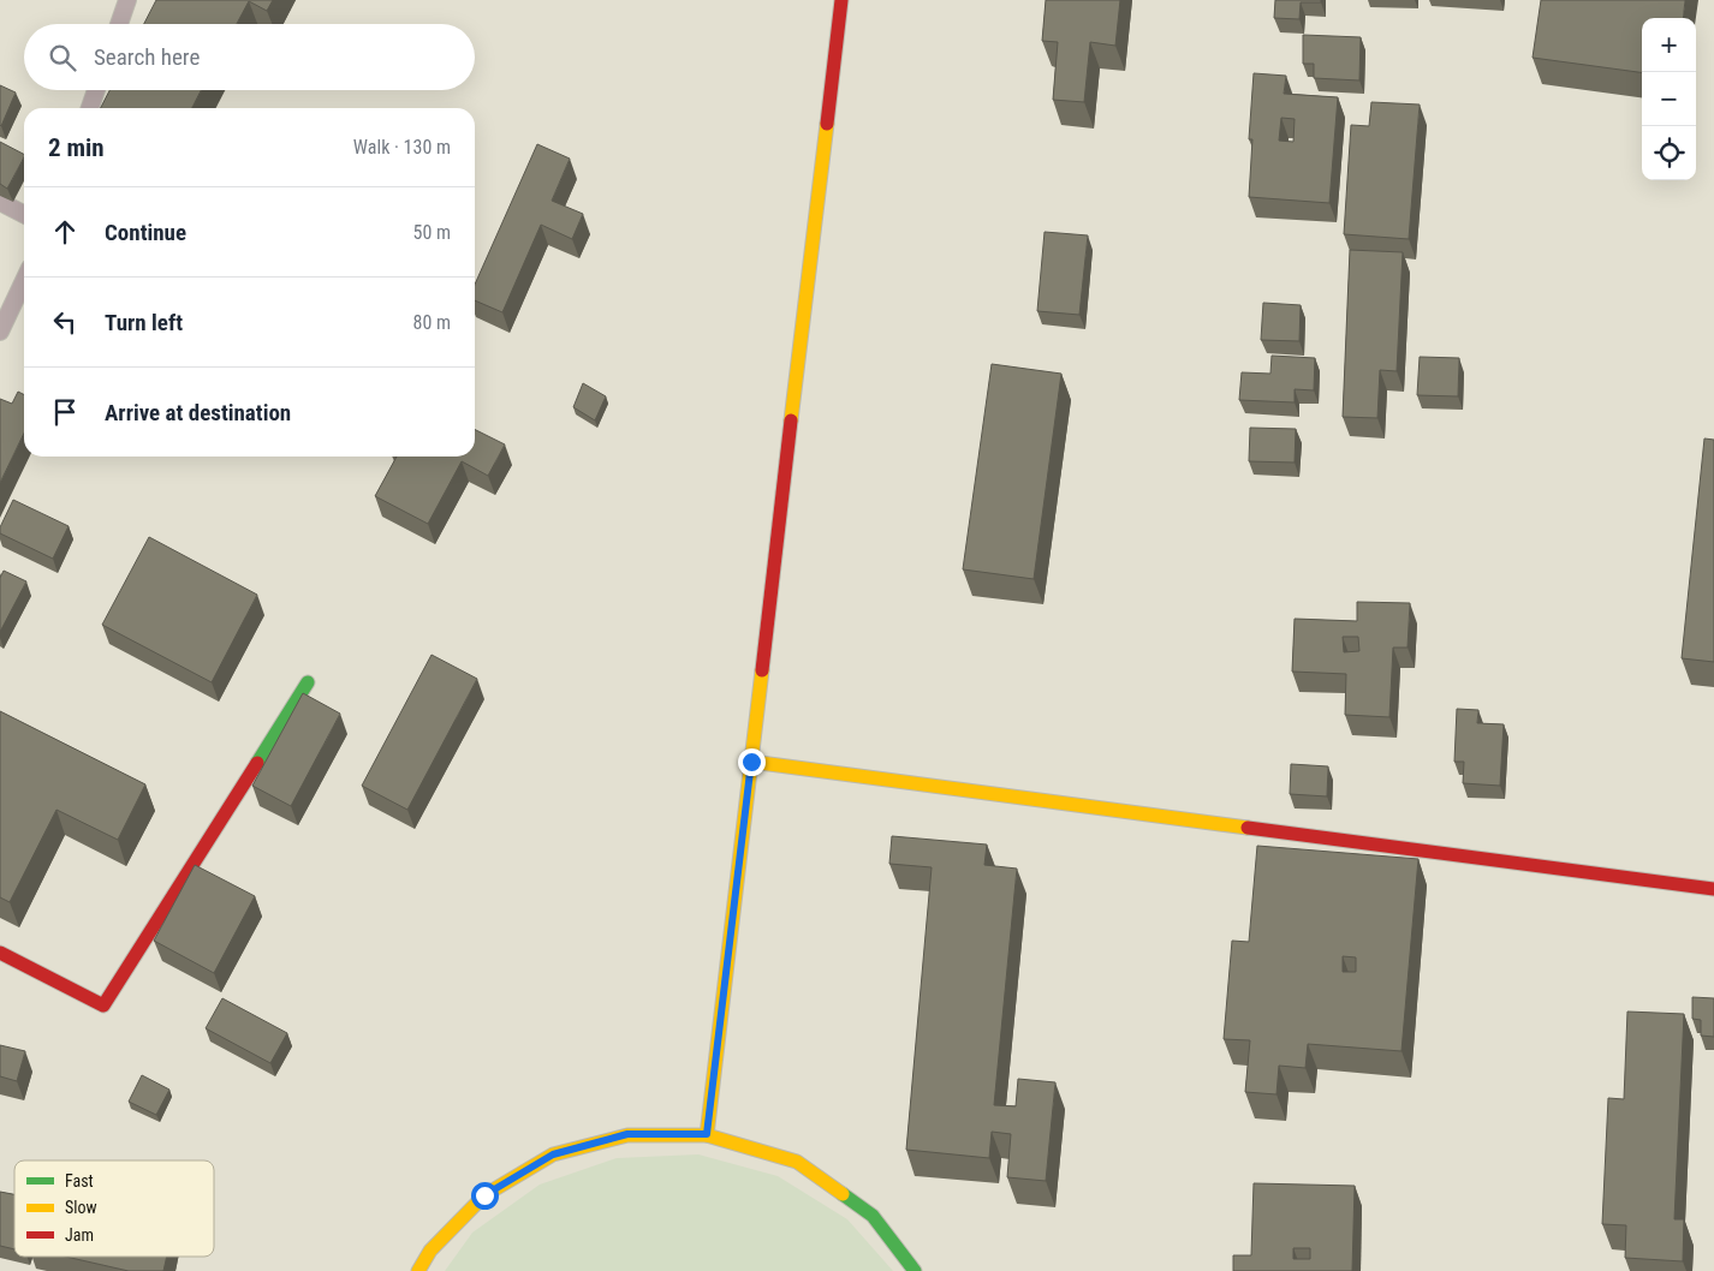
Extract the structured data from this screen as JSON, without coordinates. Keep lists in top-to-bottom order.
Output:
{
  "legend": ["Fast", "Slow", "Jam"],
  "page": {
    "map_buttons": ["+", "−"],
    "search": "Search here",
    "heading": ["2 min", "Walk · 130 m"],
    "list": [
      ["Continue", "50 m"],
      ["Turn left", "80 m"],
      "Arrive at destination"
    ]
  }
}
